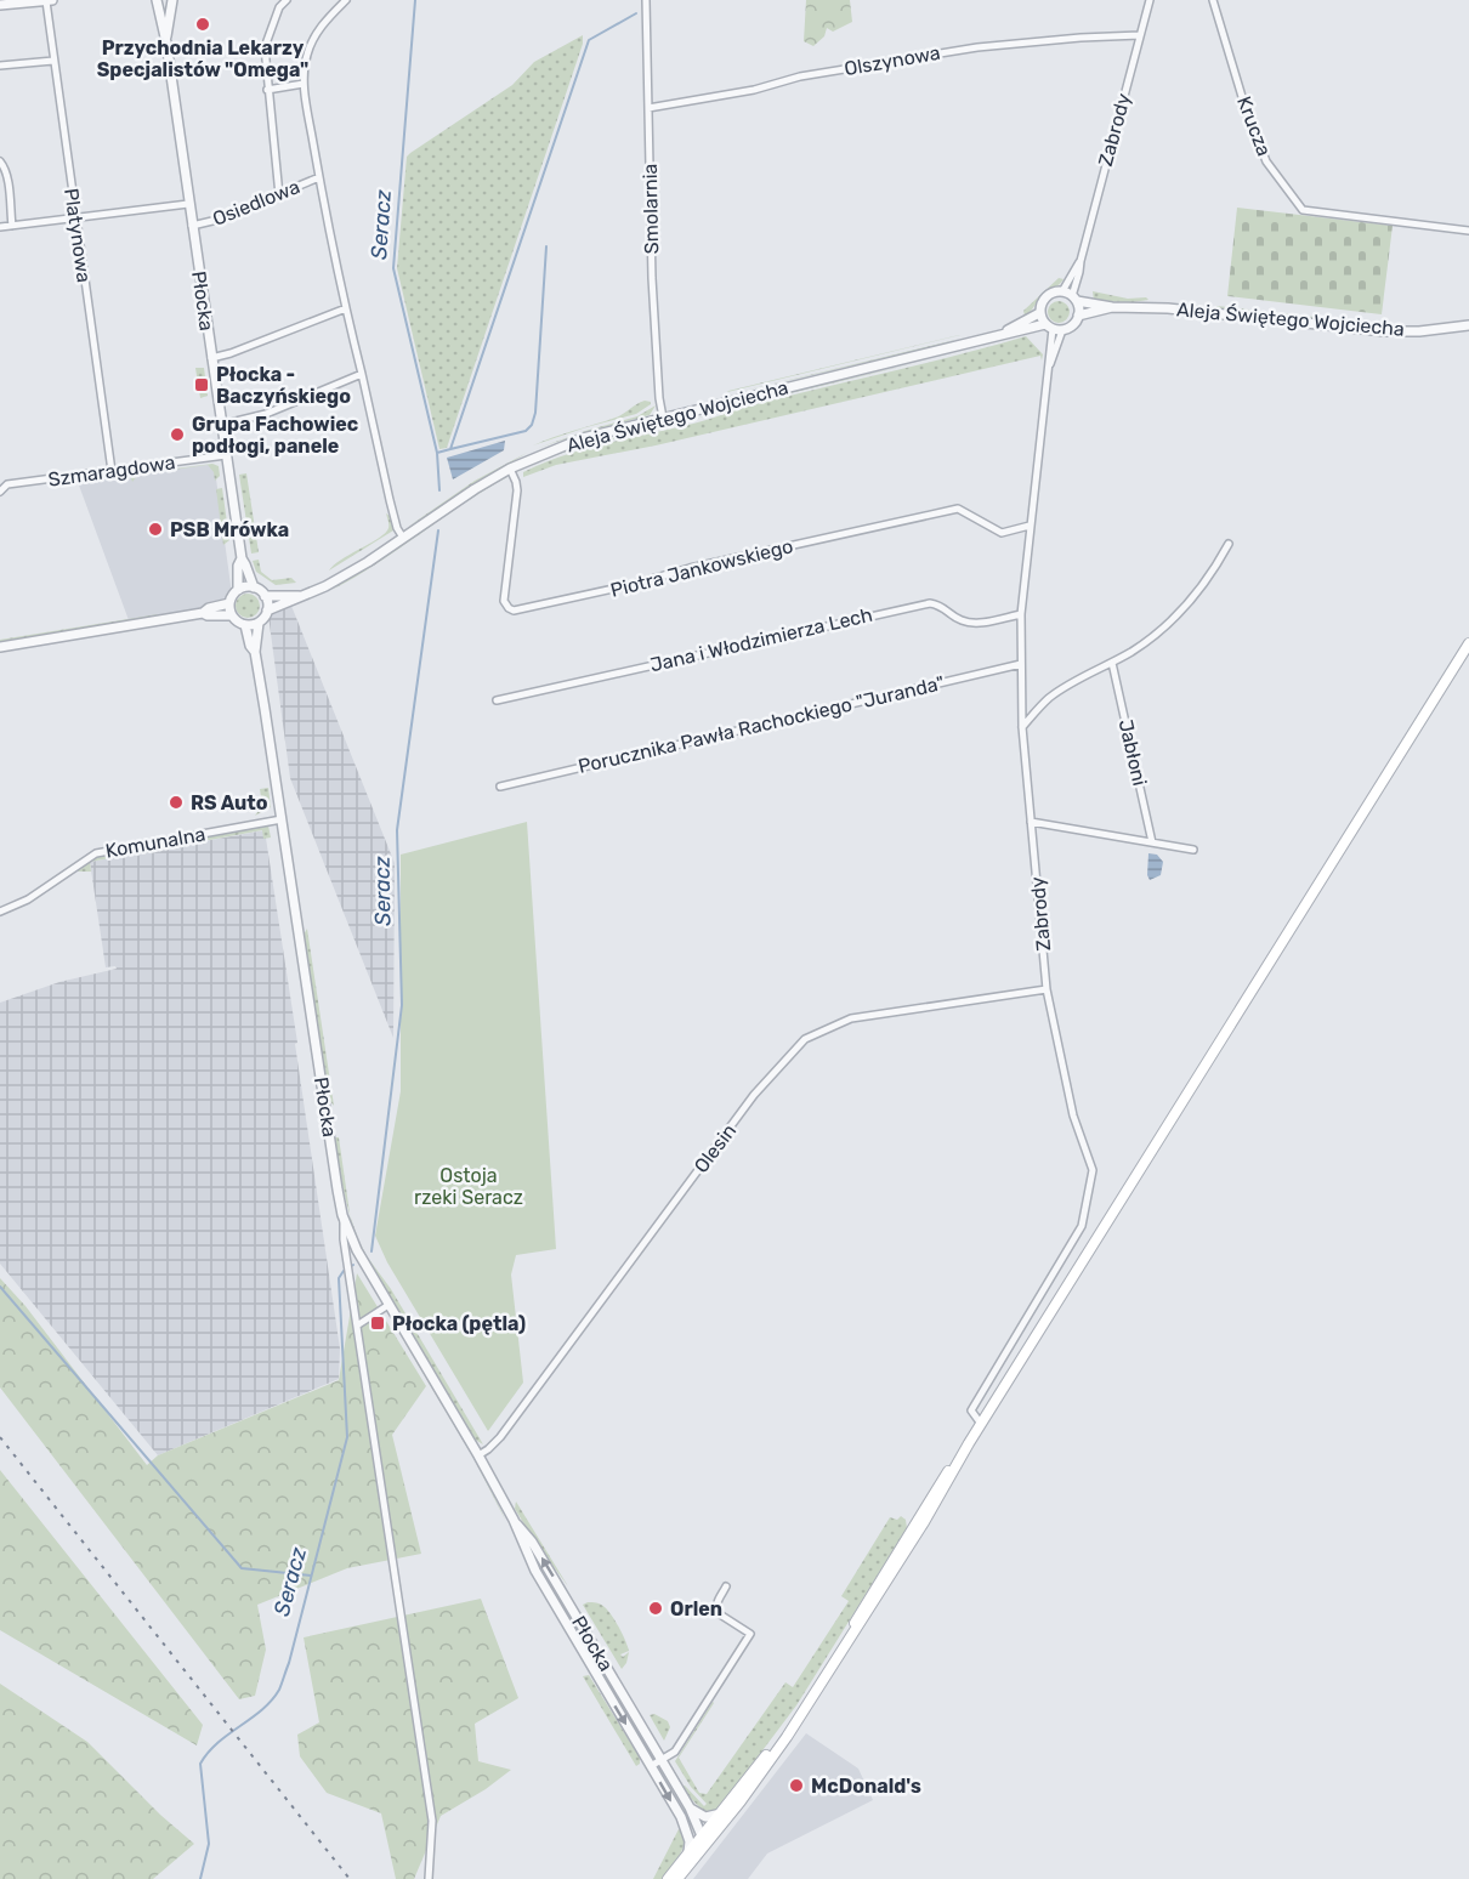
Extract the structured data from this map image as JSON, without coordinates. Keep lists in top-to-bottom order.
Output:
{
  "streets": {
    "street": [
      "Olszynowa",
      "Krucza",
      "Zabrody",
      "Osiedlowa",
      "Smolarnia",
      "Platynowa",
      "Płocka",
      "Aleja Świętego Wojciecha",
      "Szmaragdowa",
      "Piotra Jankowskiego",
      "Jana i Włodzimierza Lech",
      "Porucznika Pawła Rachockiego \"Juranda\"",
      "Jabłoni",
      "Komunalna",
      "Olesin"
    ]
  },
  "crossings": [
    ["Olszynowa", "Zabrody"],
    ["Olszynowa", "Smolarnia"],
    ["Zabrody", "Aleja Świętego Wojciecha"],
    ["Zabrody", "Piotra Jankowskiego"],
    ["Zabrody", "Jana i Włodzimierza Lech"],
    ["Zabrody", "Porucznika Pawła Rachockiego \"Juranda\""],
    ["Zabrody", "Olesin"],
    ["Osiedlowa", "Płocka"],
    ["Smolarnia", "Aleja Świętego Wojciecha"],
    ["Platynowa", "Szmaragdowa"],
    ["Płocka", "Aleja Świętego Wojciecha"],
    ["Płocka", "Szmaragdowa"],
    ["Płocka", "Komunalna"],
    ["Płocka", "Olesin"],
    ["Aleja Świętego Wojciecha", "Piotra Jankowskiego"]
  ],
  "water": ["Seracz"],
  "parks": ["Ostoja rzeki Seracz"],
  "places": {
    "other": [
      "Przychodnia Lekarzy Specjalistów \"Omega\"",
      "Grupa Fachowiec podłogi, panele",
      "PSB Mrówka",
      "RS Auto",
      "Orlen",
      "McDonald's"
    ],
    "transit": ["Płocka - Baczyńskiego", "Płocka (pętla)"]
  }
}
